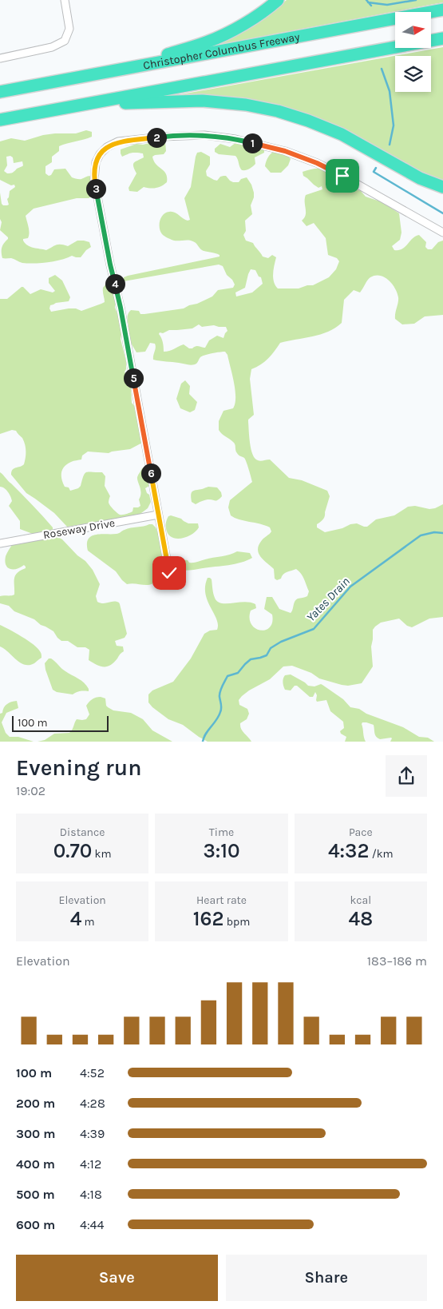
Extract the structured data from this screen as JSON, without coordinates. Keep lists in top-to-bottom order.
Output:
{
  "streets": {
    "highway": ["Christopher Columbus Freeway"],
    "street": ["Roseway Drive"]
  },
  "water": ["Yates Drain"],
  "scale_bar": "100 m",
  "north": "right",
  "page": {
    "pins": [
      "2",
      "1",
      "3",
      "4",
      "5",
      "6"
    ],
    "scale": "100 m",
    "heading": ["Evening run", "19:02"],
    "stats": [
      ["Distance", "0.70 km"],
      ["Time", "3:10"],
      ["Pace", "4:32 /km"],
      ["Elevation", "4 m"],
      ["Heart rate", "162 bpm"],
      ["kcal", "48"]
    ],
    "chart": ["Elevation", "183–186 m"],
    "list": [
      {
        "name": "100 m",
        "note": "4:52"
      },
      {
        "name": "200 m",
        "note": "4:28"
      },
      {
        "name": "300 m",
        "note": "4:39"
      },
      {
        "name": "400 m",
        "note": "4:12"
      },
      {
        "name": "500 m",
        "note": "4:18"
      },
      {
        "name": "600 m",
        "note": "4:44"
      }
    ],
    "buttons": ["Save", "Share"]
  }
}
